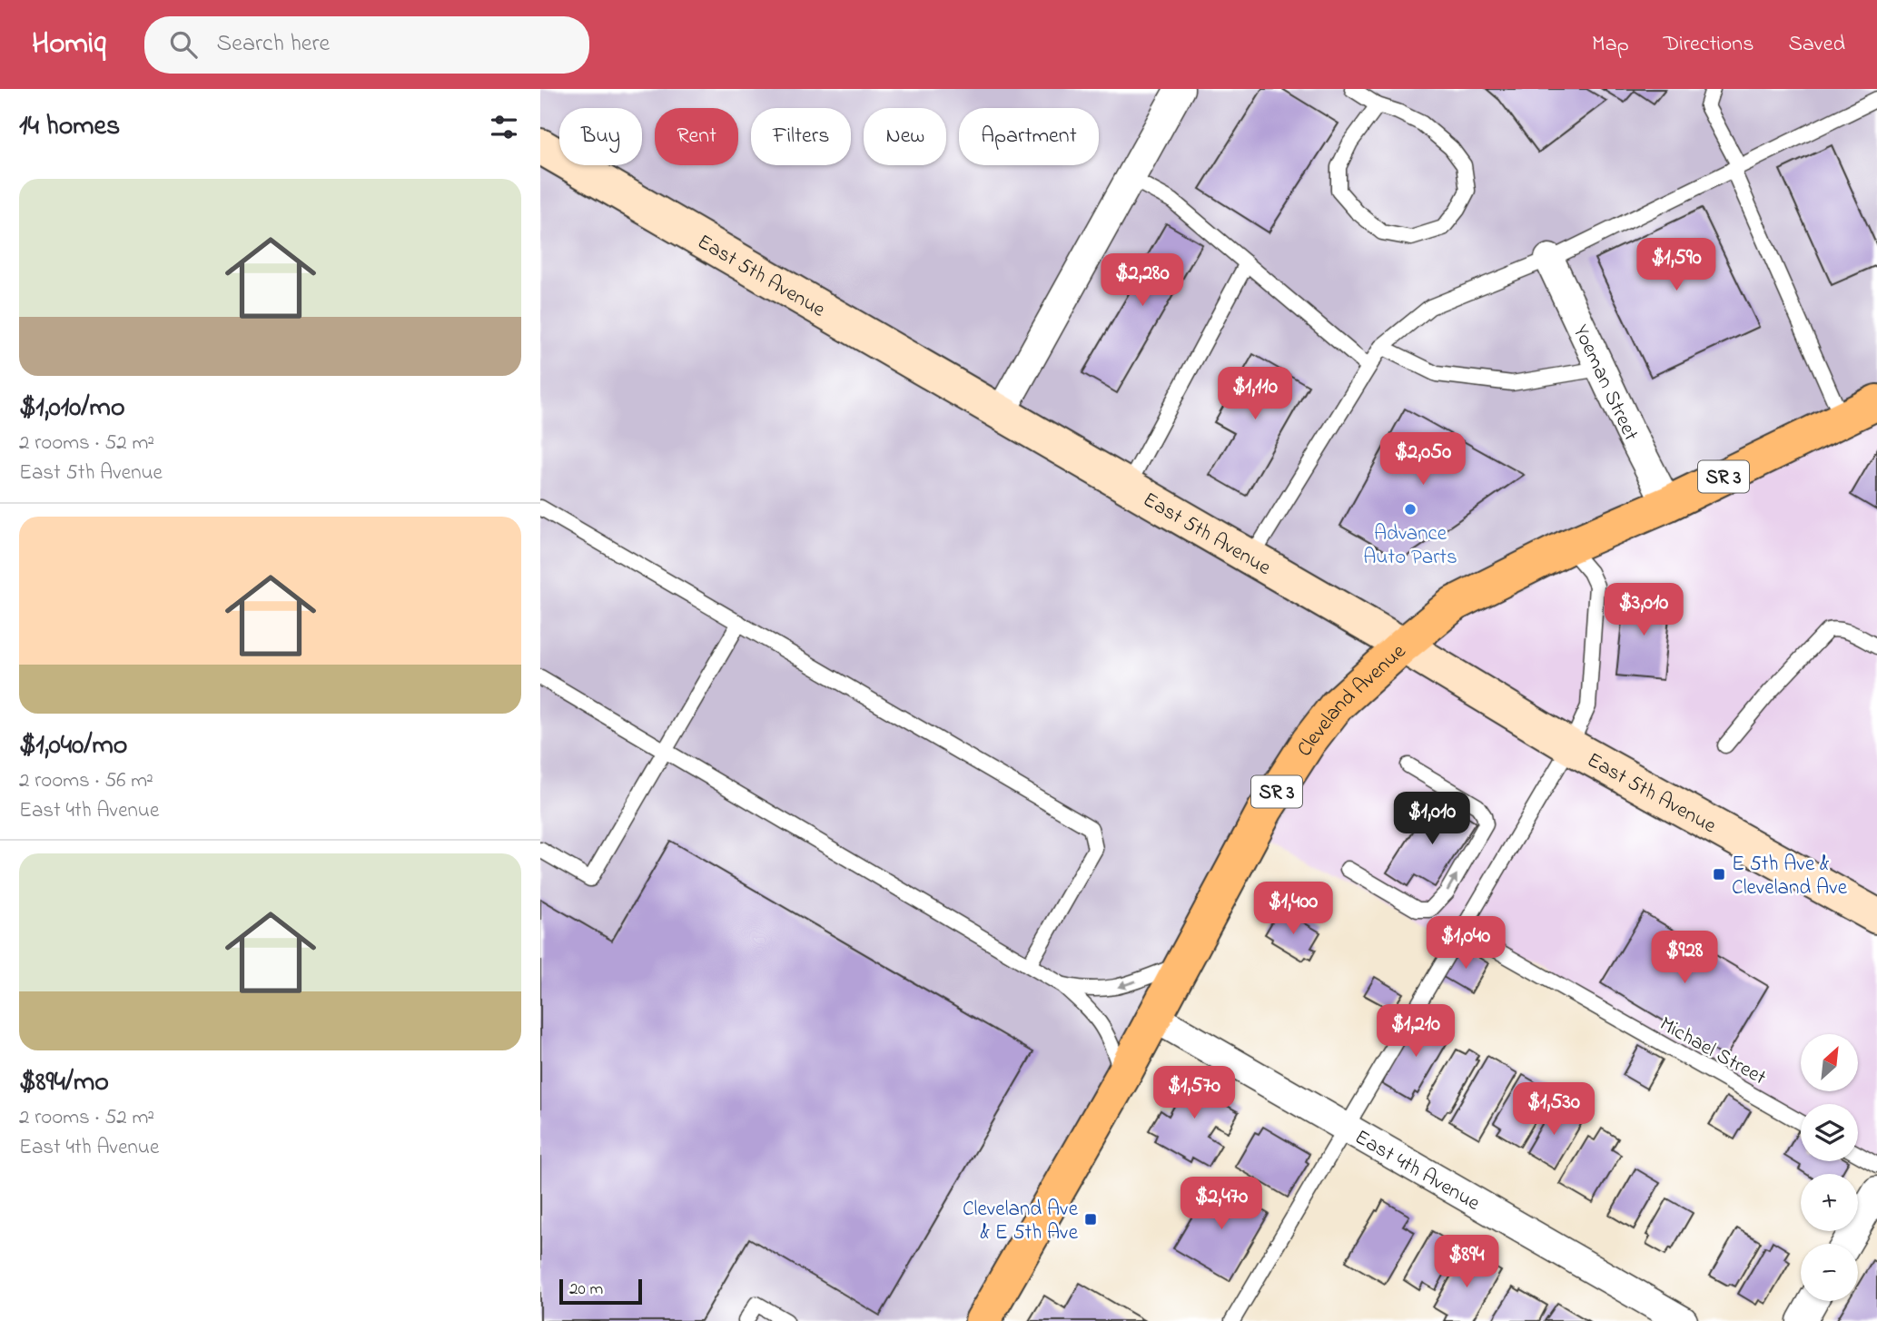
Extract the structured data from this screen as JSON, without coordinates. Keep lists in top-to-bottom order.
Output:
{
  "streets": {
    "main road": ["East 5th Avenue", "SR 3", "Cleveland Avenue"],
    "street": ["Yoeman Street", "East 4th Avenue"],
    "lane": ["Michael Street"]
  },
  "crossings": [
    ["East 5th Avenue", "Cleveland Avenue"],
    ["Yoeman Street", "Cleveland Avenue"],
    ["Cleveland Avenue", "East 4th Avenue"]
  ],
  "places": {
    "other": ["Advance Auto Parts"],
    "transit": ["E 5th Ave & Cleveland Ave", "Cleveland Ave & E 5th Ave"]
  },
  "scale_bar": "20 m",
  "north": "top right",
  "page": {
    "header": "Homiq",
    "search": "Search here",
    "nav": ["Map", "Directions", "Saved"],
    "heading": "14 homes",
    "chip": [
      "Buy",
      "Rent",
      "Filters",
      "New",
      "Apartment"
    ],
    "list": [
      {
        "name": "$1,010/mo",
        "note": "2 rooms · 52 m² · East 5th Avenue"
      },
      {
        "name": "$1,040/mo",
        "note": "2 rooms · 56 m² · East 4th Avenue"
      },
      {
        "name": "$894/mo",
        "note": "2 rooms · 52 m² · East 4th Avenue"
      }
    ],
    "price": [
      "$1,590",
      "$2,280",
      "$1,110",
      "$2,050",
      "$3,010",
      "$1,010",
      "$1,400",
      "$1,040",
      "$928",
      "$1,210",
      "$1,570",
      "$1,530",
      "$2,470",
      "$894"
    ],
    "map_buttons": ["+", "−"],
    "scale": "20 m"
  }
}
